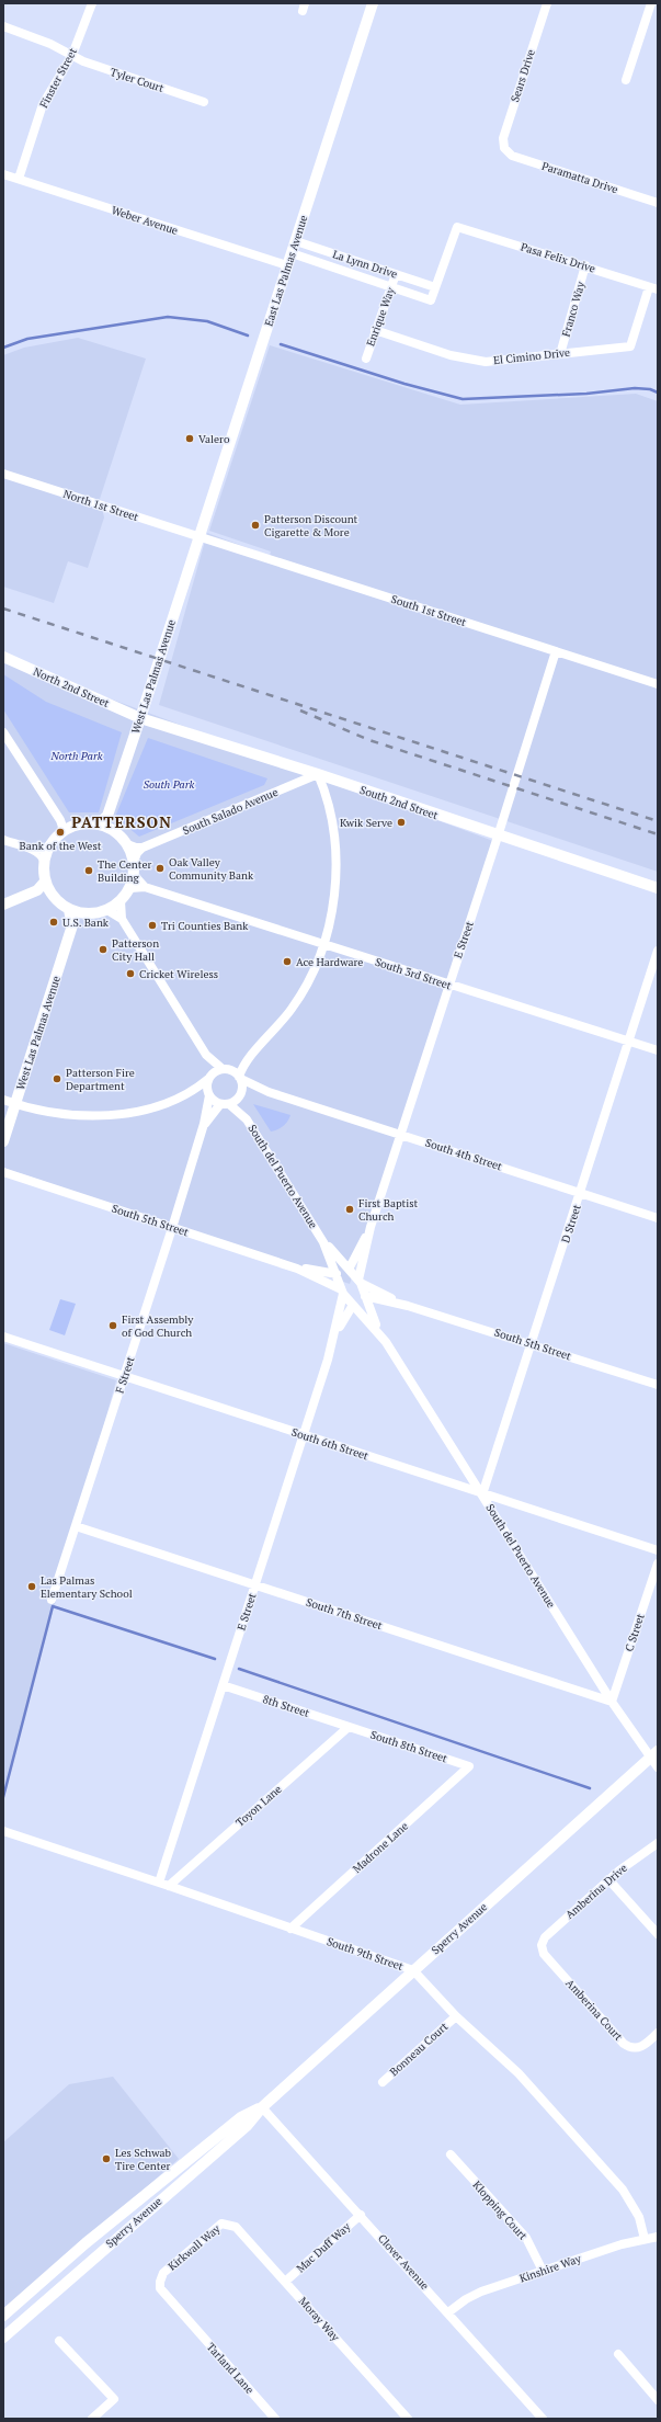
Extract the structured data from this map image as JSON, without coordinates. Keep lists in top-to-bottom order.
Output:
{
  "streets": {
    "main road": [
      "East Las Palmas Avenue",
      "West Las Palmas Avenue",
      "North 2nd Street",
      "South 2nd Street",
      "Sperry Avenue"
    ],
    "street": [
      "Sears Drive",
      "Finster Street",
      "Tyler Court",
      "Paramatta Drive",
      "Weber Avenue",
      "Pasa Felix Drive",
      "La Lynn Drive",
      "Franco Way",
      "Enrique Way",
      "El Cimino Drive",
      "North 1st Street",
      "South 1st Street",
      "South Salado Avenue",
      "E Street",
      "South 3rd Street",
      "South 4th Street",
      "South del Puerto Avenue",
      "South 5th Street",
      "D Street",
      "F Street",
      "South 6th Street",
      "South 7th Street",
      "C Street",
      "8th Street",
      "South 8th Street",
      "Toyon Lane",
      "Madrone Lane",
      "Amberina Drive",
      "South 9th Street",
      "Amberina Court",
      "Bonneau Court",
      "Klopping Court",
      "Kirkwall Way",
      "Mac Duff Way",
      "Clover Avenue",
      "Kinshire Way",
      "Moray Way",
      "Tarland Lane"
    ]
  },
  "crossings": [
    ["Sears Drive", "Paramatta Drive"],
    ["Finster Street", "Tyler Court"],
    ["Finster Street", "Weber Avenue"],
    ["Weber Avenue", "East Las Palmas Avenue"],
    ["Pasa Felix Drive", "La Lynn Drive"],
    ["Pasa Felix Drive", "Franco Way"],
    ["Pasa Felix Drive", "El Cimino Drive"],
    ["La Lynn Drive", "East Las Palmas Avenue"],
    ["La Lynn Drive", "Enrique Way"],
    ["East Las Palmas Avenue", "North 1st Street"],
    ["East Las Palmas Avenue", "South 1st Street"],
    ["East Las Palmas Avenue", "West Las Palmas Avenue"],
    ["Franco Way", "El Cimino Drive"],
    ["Enrique Way", "El Cimino Drive"],
    ["North 1st Street", "South 1st Street"],
    ["North 1st Street", "West Las Palmas Avenue"],
    ["South 1st Street", "West Las Palmas Avenue"],
    ["South 1st Street", "E Street"],
    ["West Las Palmas Avenue", "North 2nd Street"],
    ["West Las Palmas Avenue", "South 2nd Street"],
    ["West Las Palmas Avenue", "South 3rd Street"],
    ["North 2nd Street", "South 2nd Street"],
    ["South 2nd Street", "South Salado Avenue"],
    ["South 2nd Street", "E Street"],
    ["E Street", "South 3rd Street"],
    ["E Street", "South 4th Street"],
    ["E Street", "South del Puerto Avenue"],
    ["E Street", "South 5th Street"],
    ["E Street", "South 6th Street"],
    ["E Street", "South 7th Street"],
    ["E Street", "8th Street"],
    ["E Street", "Toyon Lane"],
    ["E Street", "South 9th Street"],
    ["South 3rd Street", "D Street"],
    ["South 4th Street", "South del Puerto Avenue"],
    ["South 4th Street", "D Street"],
    ["South 4th Street", "F Street"],
    ["South del Puerto Avenue", "South 5th Street"],
    ["South del Puerto Avenue", "D Street"],
    ["South del Puerto Avenue", "F Street"],
    ["South del Puerto Avenue", "South 6th Street"],
    ["South del Puerto Avenue", "South 7th Street"],
    ["South del Puerto Avenue", "C Street"],
    ["South del Puerto Avenue", "Sperry Avenue"],
    ["South 5th Street", "D Street"],
    ["South 5th Street", "F Street"],
    ["D Street", "South 6th Street"],
    ["F Street", "South 6th Street"],
    ["F Street", "South 7th Street"],
    ["South 7th Street", "C Street"],
    ["8th Street", "South 8th Street"],
    ["8th Street", "Toyon Lane"],
    ["South 8th Street", "Toyon Lane"],
    ["South 8th Street", "Madrone Lane"],
    ["Toyon Lane", "South 9th Street"],
    ["Madrone Lane", "South 9th Street"],
    ["Amberina Drive", "Amberina Court"],
    ["Sperry Avenue", "South 9th Street"],
    ["Sperry Avenue", "Clover Avenue"],
    ["South 9th Street", "Bonneau Court"],
    ["South 9th Street", "Kinshire Way"],
    ["Klopping Court", "Kinshire Way"],
    ["Kirkwall Way", "Moray Way"],
    ["Kirkwall Way", "Tarland Lane"],
    ["Mac Duff Way", "Clover Avenue"],
    ["Mac Duff Way", "Moray Way"],
    ["Clover Avenue", "Kinshire Way"]
  ],
  "districts": ["PATTERSON"],
  "parks": ["North Park", "South Park"],
  "places": [
    "Valero",
    "Patterson Discount Cigarette & More",
    "Kwik Serve",
    "Bank of the West",
    "Oak Valley Community Bank",
    "The Center Building",
    "U.S. Bank",
    "Tri Counties Bank",
    "Patterson City Hall",
    "Ace Hardware",
    "Cricket Wireless",
    "Patterson Fire Department",
    "First Baptist Church",
    "First Assembly of God Church",
    "Las Palmas Elementary School",
    "Les Schwab Tire Center"
  ]
}
